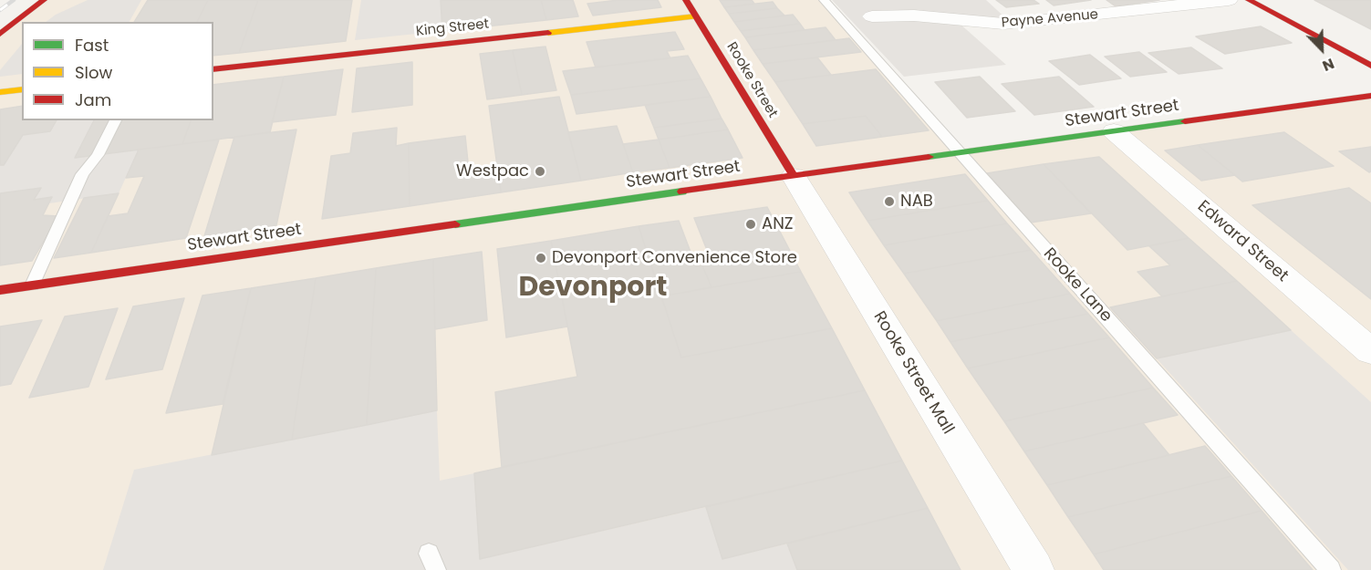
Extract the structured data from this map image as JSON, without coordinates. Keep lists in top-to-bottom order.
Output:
{
  "streets": {
    "street": [
      "Payne Avenue",
      "King Street",
      "Rooke Street",
      "Stewart Street",
      "Edward Street",
      "Rooke Street Mall"
    ],
    "lane": ["Rooke Lane"]
  },
  "crossings": [
    ["King Street", "Rooke Street"],
    ["Rooke Street", "Stewart Street"],
    ["Rooke Street", "Rooke Street Mall"],
    ["Stewart Street", "Edward Street"],
    ["Stewart Street", "Rooke Lane"],
    ["Stewart Street", "Rooke Street Mall"]
  ],
  "districts": ["Devonport"],
  "places": [
    "Westpac",
    "NAB",
    "ANZ",
    "Devonport Convenience Store"
  ],
  "legend": ["Fast", "Slow", "Jam"],
  "north": "bottom right"
}
